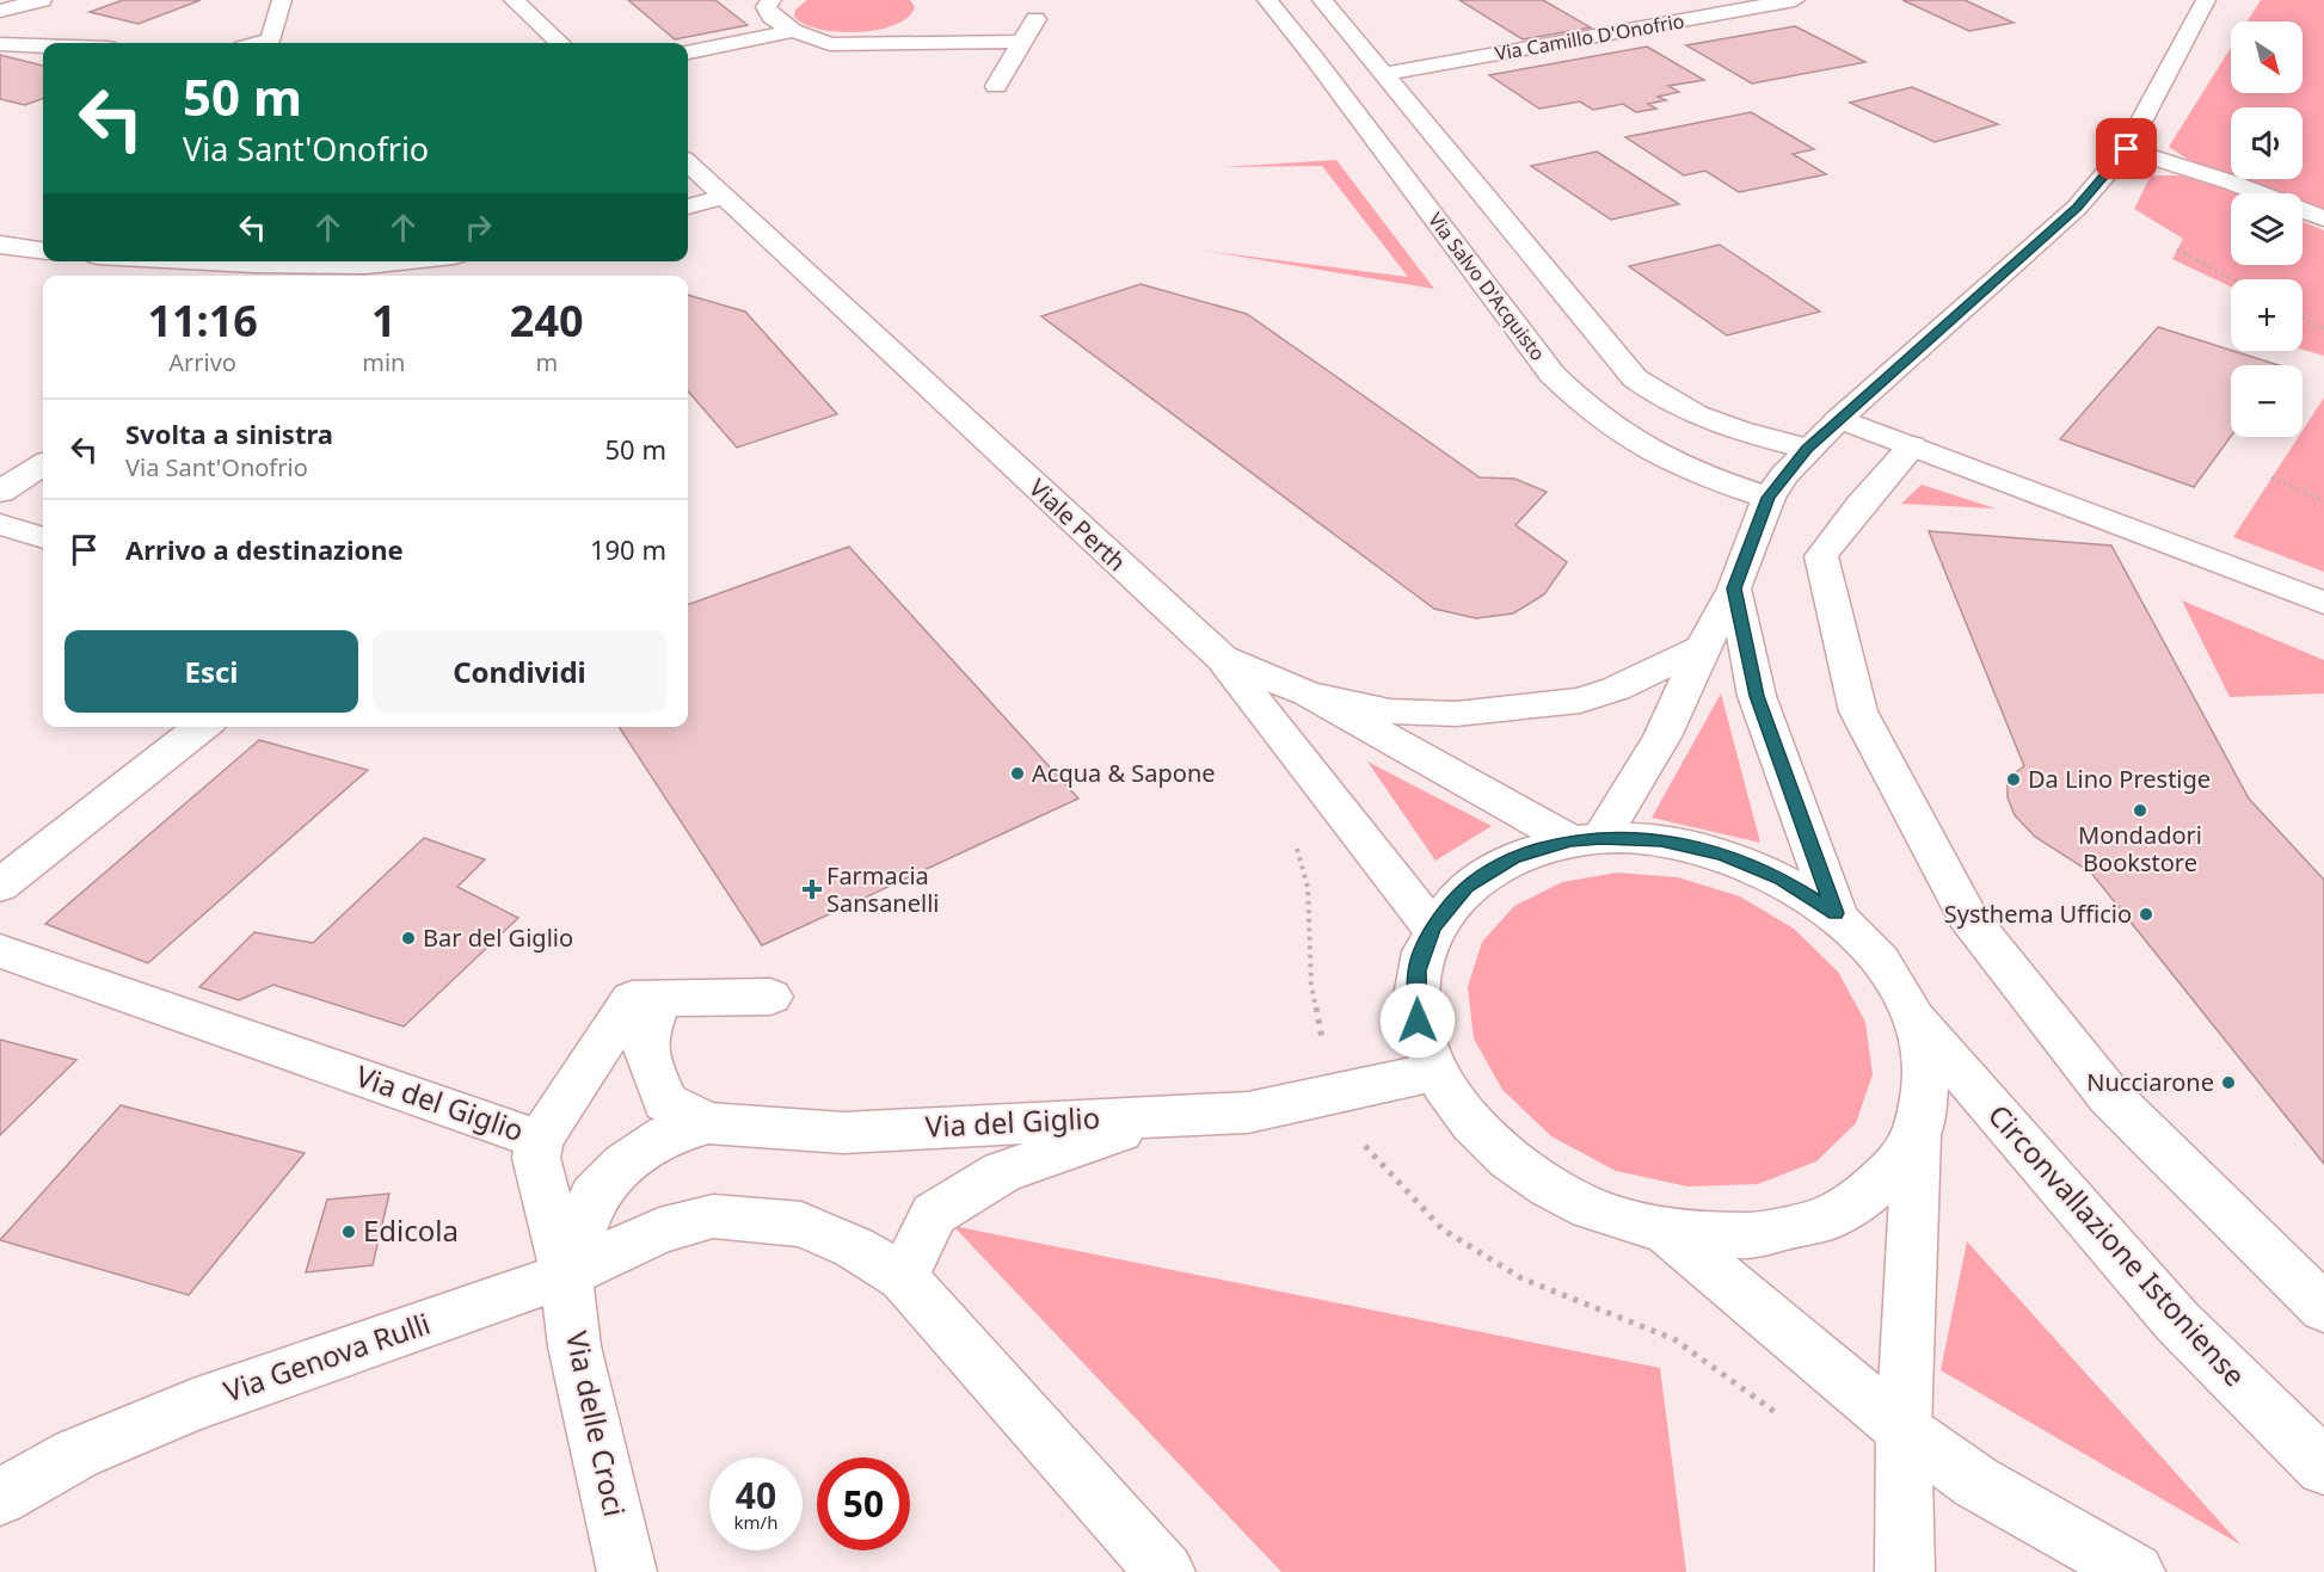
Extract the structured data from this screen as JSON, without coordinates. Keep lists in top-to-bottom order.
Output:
{
  "streets": {
    "street": [
      "Via Camillo D'Onofrio",
      "Via Salvo D'Acquisto",
      "Viale Perth",
      "Via del Giglio",
      "Circonvallazione Istoniense",
      "Via Genova Rulli",
      "Via delle Croci"
    ]
  },
  "crossings": [
    ["Via Camillo D'Onofrio", "Via Salvo D'Acquisto"],
    ["Via del Giglio", "Via Genova Rulli"],
    ["Via del Giglio", "Via delle Croci"],
    ["Via Genova Rulli", "Via delle Croci"]
  ],
  "places": {
    "other": [
      "Acqua & Sapone",
      "Da Lino Prestige",
      "Mondadori Bookstore",
      "Systhema Ufficio",
      "Bar del Giglio",
      "Nucciarone",
      "Edicola"
    ],
    "health": ["Farmacia Sansanelli"]
  },
  "north": "bottom right",
  "page": {
    "map_buttons": ["+", "−"],
    "turn": ["50 m", "Via Sant'Onofrio"],
    "eta": [
      "11:16",
      "Arrivo",
      "1",
      "min",
      "240",
      "m"
    ],
    "list": [
      {
        "name": "Svolta a sinistra",
        "note": "Via Sant'Onofrio",
        "value": "50 m"
      },
      {
        "name": "Arrivo a destinazione",
        "value": "190 m"
      }
    ],
    "buttons": ["Esci", "Condividi"],
    "speed": "40 km/h",
    "limit": "50"
  }
}
